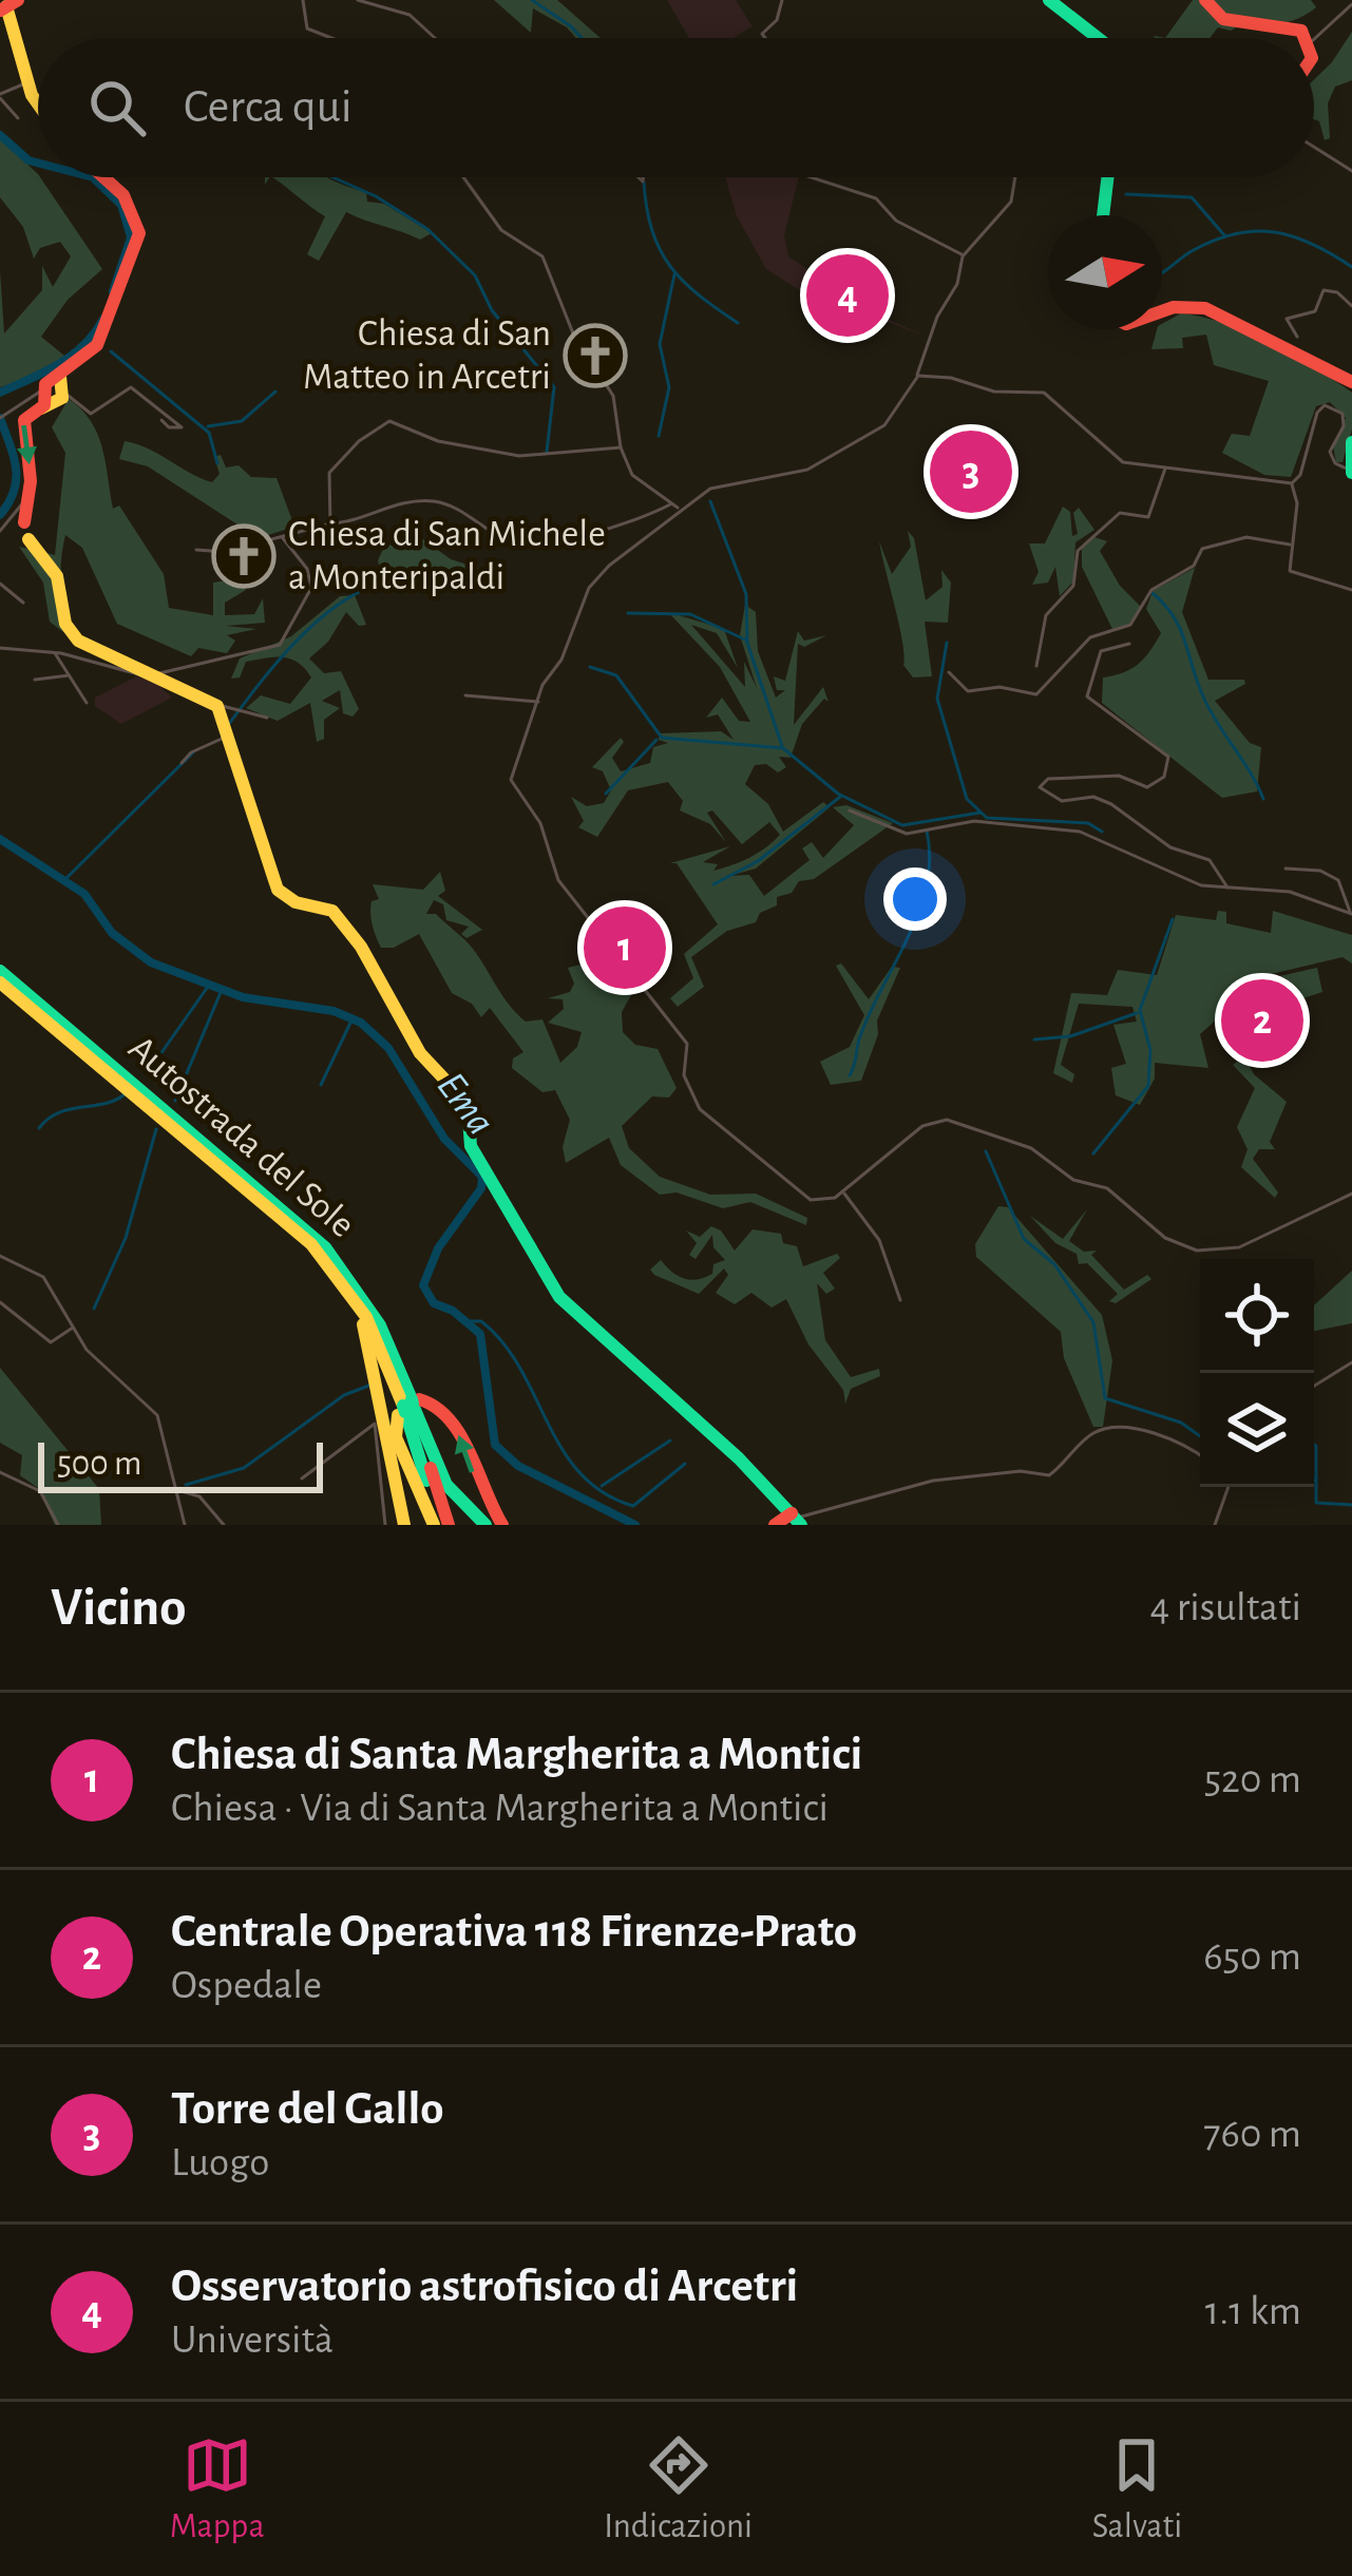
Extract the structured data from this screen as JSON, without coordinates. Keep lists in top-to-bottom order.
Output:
{
  "streets": {
    "main road": ["Autostrada del Sole"]
  },
  "water": ["Ema"],
  "places": {
    "church": ["Chiesa di San Matteo in Arcetri", "Chiesa di San Michele a Monteripaldi"]
  },
  "scale_bar": "500 m",
  "north": "right",
  "page": {
    "search": "Cerca qui",
    "pins": [
      "4",
      "3",
      "1",
      "2"
    ],
    "scale": "500 m",
    "heading": ["Vicino", "4 risultati"],
    "list": [
      {
        "mark": "1",
        "name": "Chiesa di Santa Margherita a Montici",
        "note": "Chiesa · Via di Santa Margherita a Montici",
        "value": "520 m"
      },
      {
        "mark": "2",
        "name": "Centrale Operativa 118 Firenze-Prato",
        "note": "Ospedale",
        "value": "650 m"
      },
      {
        "mark": "3",
        "name": "Torre del Gallo",
        "note": "Luogo",
        "value": "760 m"
      },
      {
        "mark": "4",
        "name": "Osservatorio astrofisico di Arcetri",
        "note": "Università",
        "value": "1.1 km"
      }
    ],
    "nav": ["Mappa", "Indicazioni", "Salvati"]
  }
}
